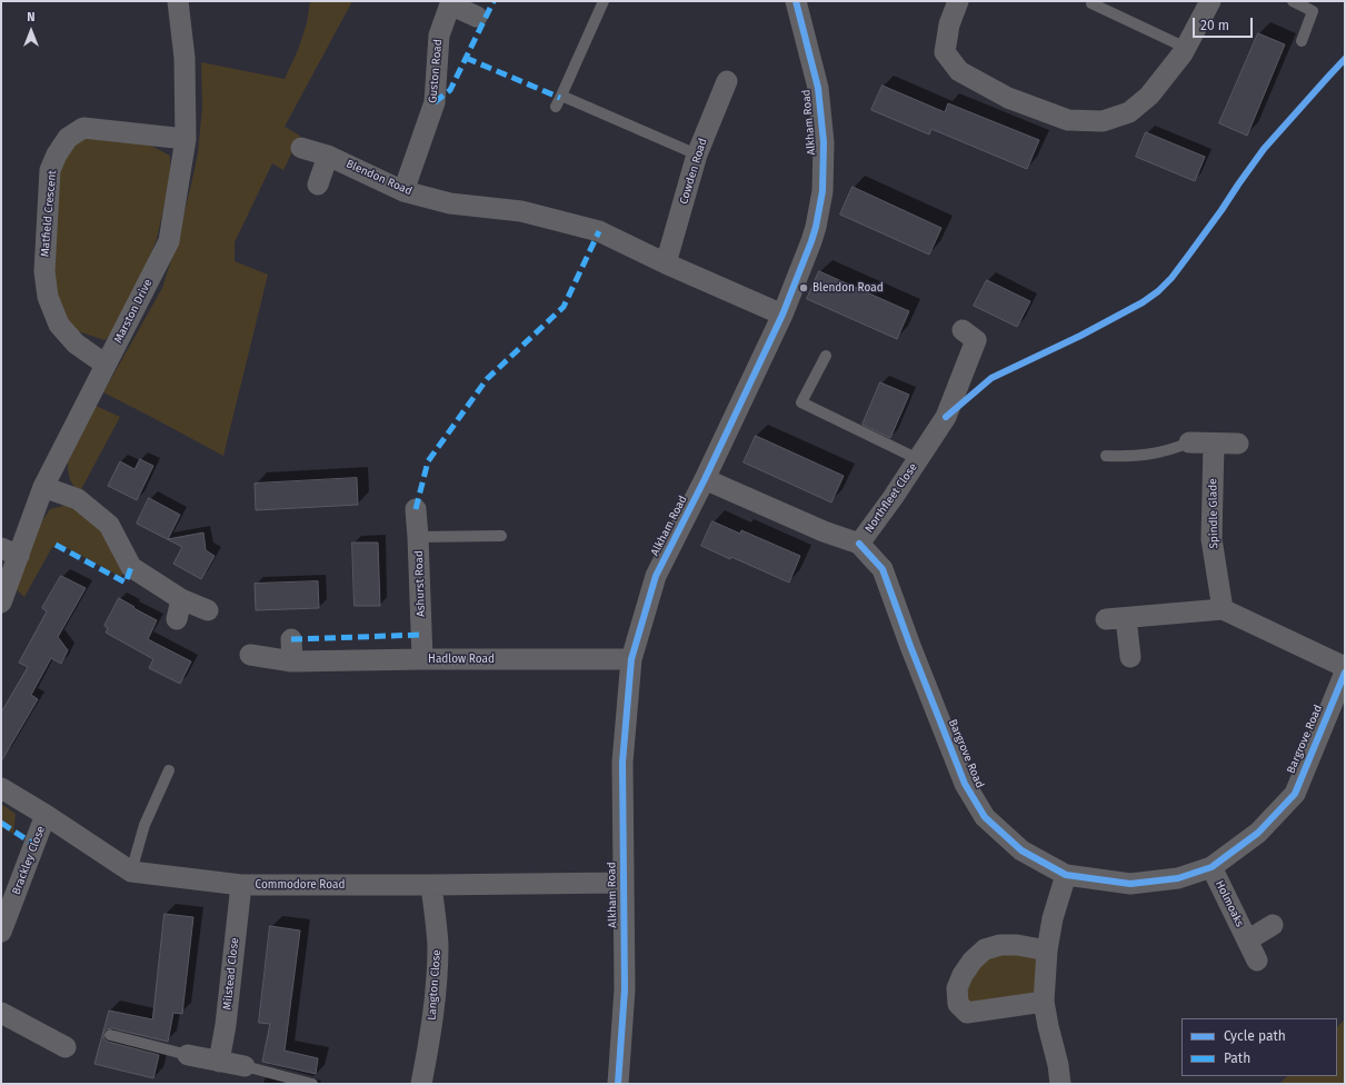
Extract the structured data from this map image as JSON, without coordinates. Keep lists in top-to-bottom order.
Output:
{
  "streets": {
    "street": [
      "Guston Road",
      "Alkham Road",
      "Cowden Road",
      "Blendon Road",
      "Matfield Crescent",
      "Marston Drive",
      "Northfleet Close",
      "Spindle Glade",
      "Ashurst Road",
      "Hadlow Road",
      "Bargrove Road",
      "Brackley Close",
      "Commodore Road",
      "Holmoaks",
      "Milstead Close",
      "Langton Close"
    ]
  },
  "crossings": [
    ["Guston Road", "Blendon Road"],
    ["Alkham Road", "Blendon Road"],
    ["Alkham Road", "Northfleet Close"],
    ["Alkham Road", "Hadlow Road"],
    ["Alkham Road", "Commodore Road"],
    ["Cowden Road", "Blendon Road"],
    ["Matfield Crescent", "Marston Drive"],
    ["Northfleet Close", "Bargrove Road"],
    ["Ashurst Road", "Hadlow Road"],
    ["Bargrove Road", "Holmoaks"],
    ["Brackley Close", "Commodore Road"],
    ["Commodore Road", "Milstead Close"],
    ["Commodore Road", "Langton Close"]
  ],
  "places": ["Blendon Road"],
  "legend": ["Cycle path", "Path"],
  "scale_bar": "20 m",
  "north": "top"
}
